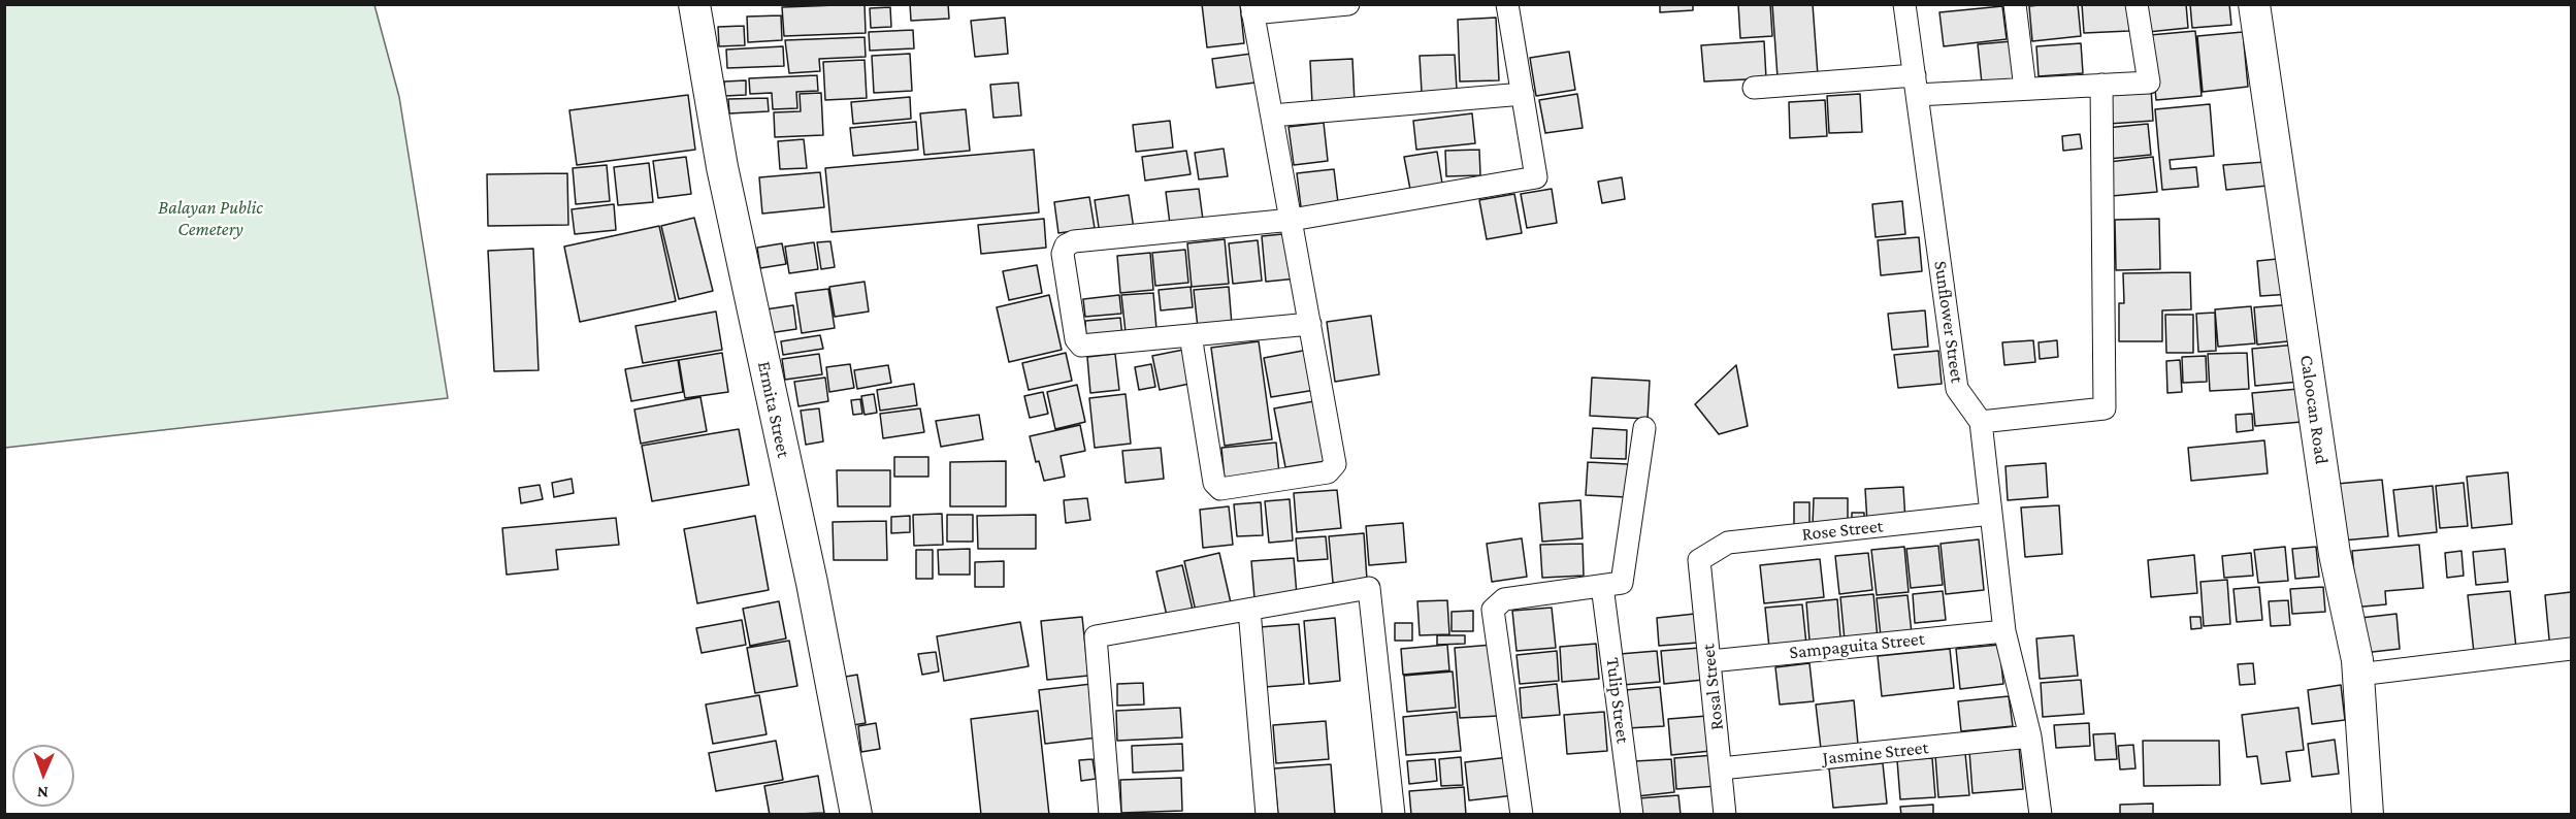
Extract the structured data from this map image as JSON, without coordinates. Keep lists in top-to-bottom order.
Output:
{
  "streets": {
    "main road": ["Ermita Street", "Caloocan Road"],
    "street": [
      "Sunflower Street",
      "Rose Street",
      "Sampaguita Street",
      "Rosal Street",
      "Tulip Street",
      "Jasmine Street"
    ]
  },
  "crossings": [
    ["Sunflower Street", "Rose Street"],
    ["Sunflower Street", "Sampaguita Street"],
    ["Sunflower Street", "Jasmine Street"],
    ["Rose Street", "Rosal Street"],
    ["Sampaguita Street", "Rosal Street"],
    ["Rosal Street", "Jasmine Street"]
  ],
  "parks": ["Balayan Public Cemetery"],
  "north": "bottom"
}
